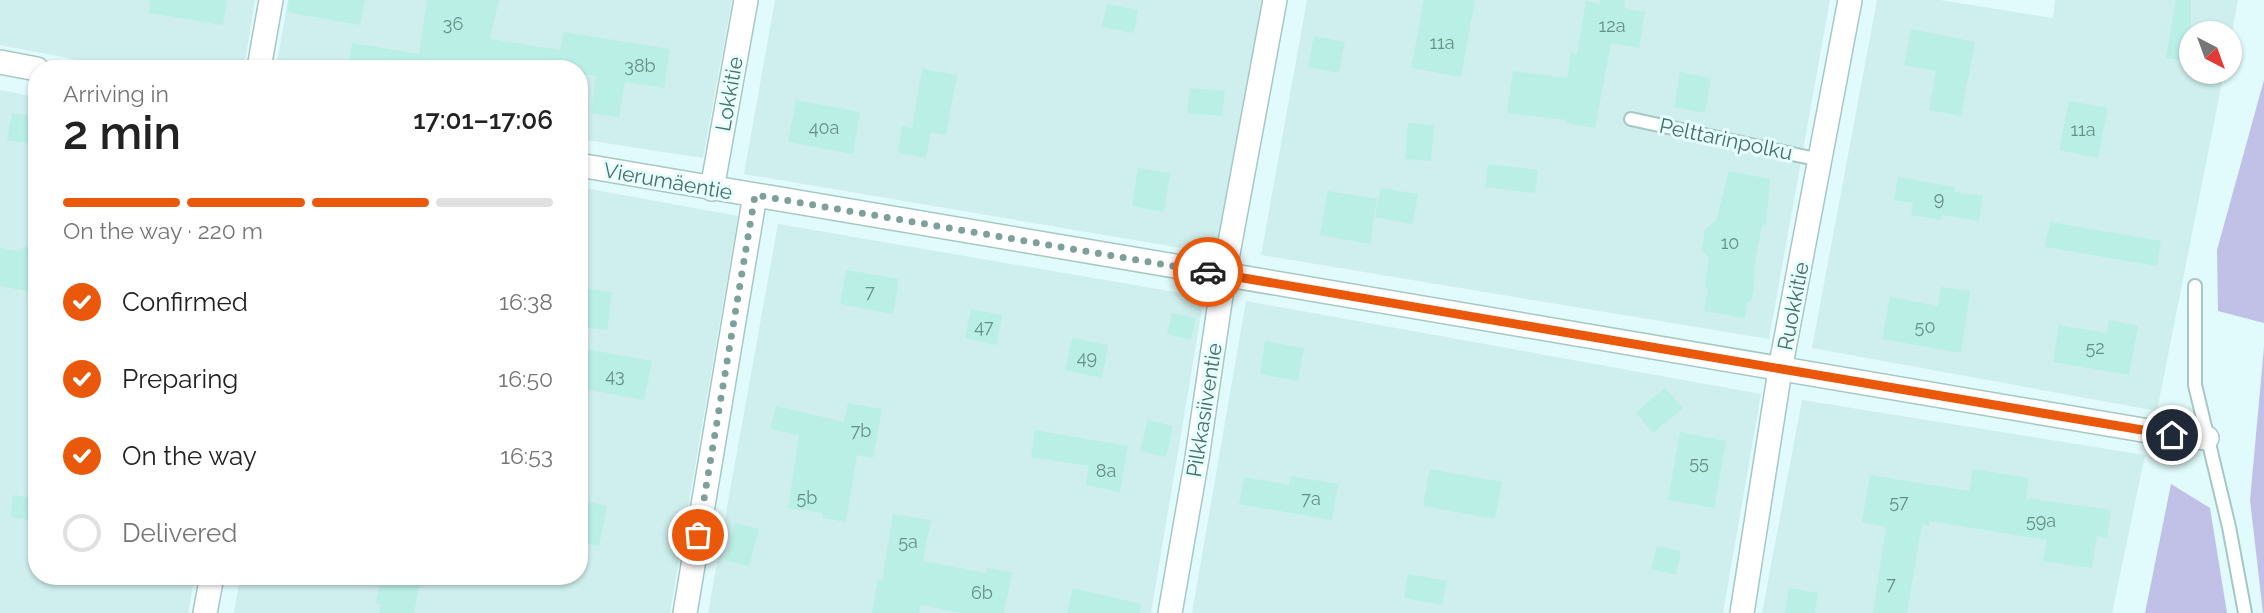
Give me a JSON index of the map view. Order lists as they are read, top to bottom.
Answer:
{
  "streets": {
    "street": [
      "Lokkitie",
      "Vierumäentie",
      "Ruokkitie",
      "Pilkkasiiventie"
    ],
    "lane": ["Pelttarinpolku"]
  },
  "crossings": [
    ["Lokkitie", "Vierumäentie"],
    ["Pelttarinpolku", "Ruokkitie"],
    ["Vierumäentie", "Ruokkitie"],
    ["Vierumäentie", "Pilkkasiiventie"]
  ],
  "house_numbers": [
    "36",
    "12a",
    "11a",
    "38b",
    "40a",
    "11a",
    "9",
    "10",
    "7",
    "47",
    "50",
    "52",
    "49",
    "43",
    "7b",
    "55",
    "8a",
    "5b",
    "7a",
    "57",
    "59a",
    "5a",
    "7",
    "6b"
  ],
  "north": "bottom right",
  "page": {
    "heading": ["2 min", "Arriving in", "17:01–17:06"],
    "bar": "On the way · 220 m",
    "list": [
      ["Confirmed", "16:38"],
      ["Preparing", "16:50"],
      ["On the way", "16:53"],
      "Delivered"
    ]
  }
}
